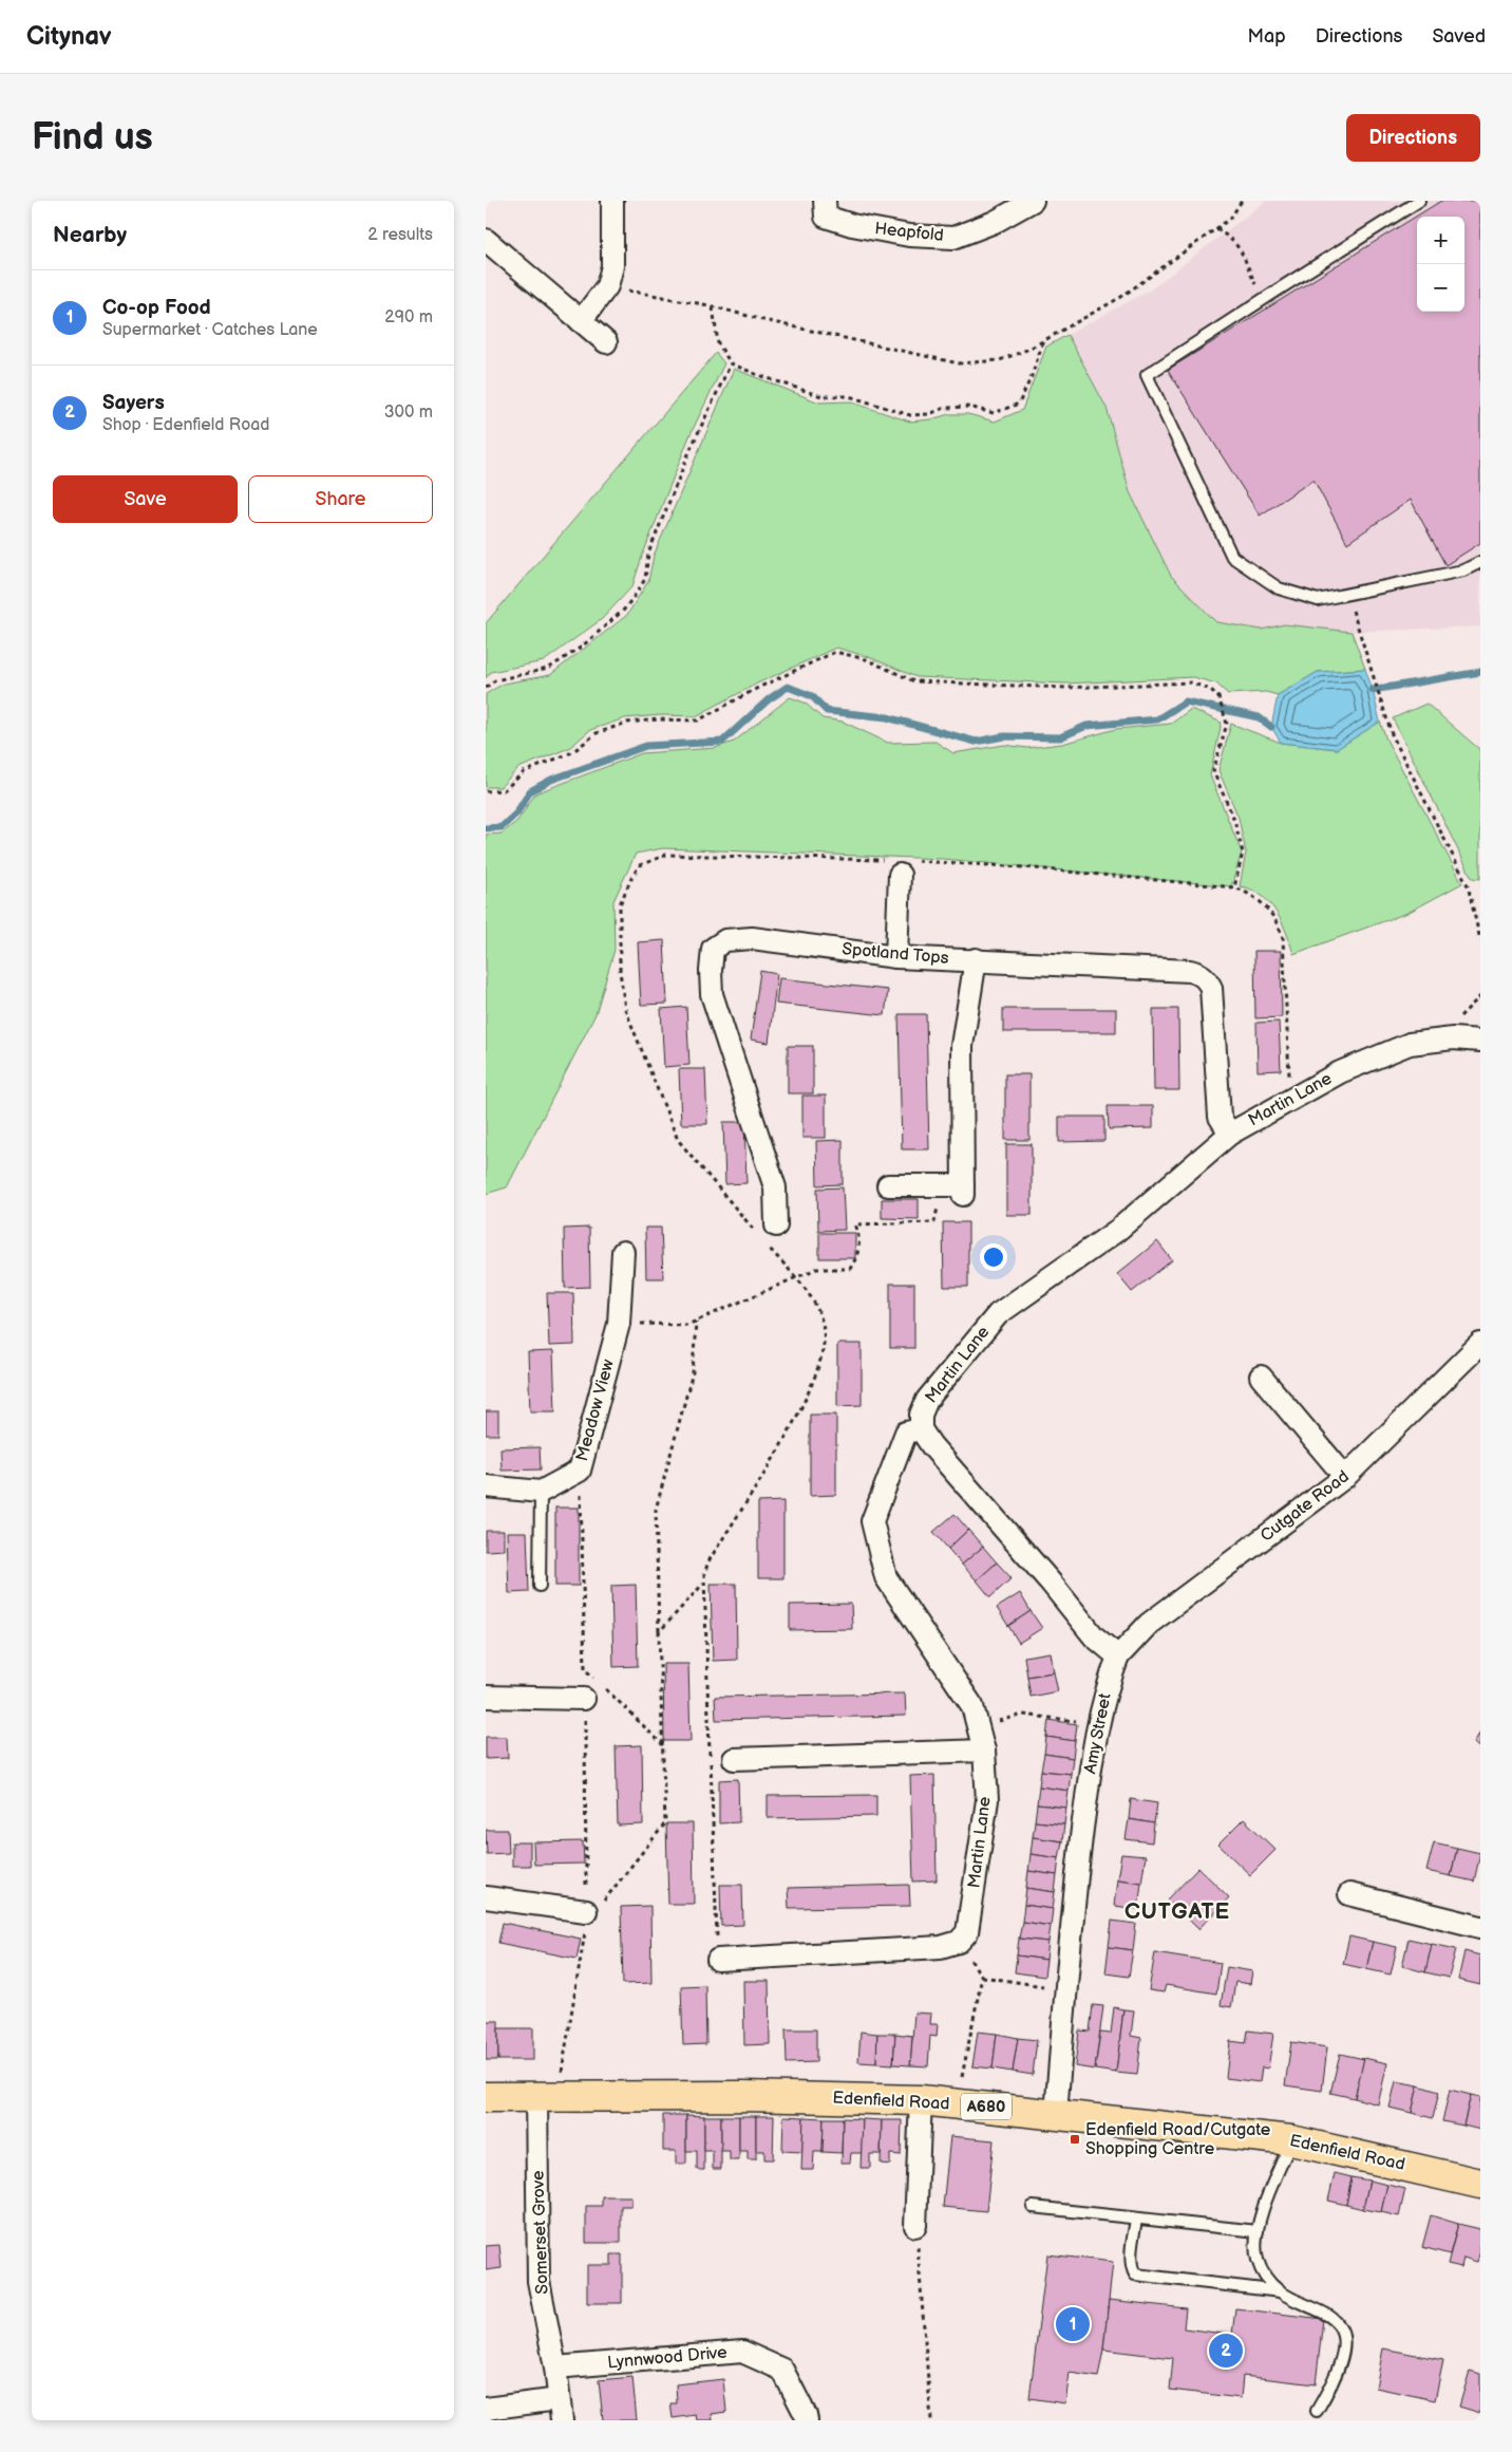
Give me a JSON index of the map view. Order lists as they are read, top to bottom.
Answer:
{
  "streets": {
    "main road": ["Edenfield Road", "A680"],
    "street": [
      "Heapfold",
      "Spotland Tops",
      "Martin Lane",
      "Meadow View",
      "Cutgate Road",
      "Amy Street",
      "Somerset Grove",
      "Lynnwood Drive"
    ]
  },
  "crossings": [
    ["Spotland Tops", "Martin Lane"],
    ["Cutgate Road", "Amy Street"],
    ["Amy Street", "Edenfield Road"],
    ["Edenfield Road", "Somerset Grove"],
    ["Somerset Grove", "Lynnwood Drive"]
  ],
  "districts": ["CUTGATE"],
  "places": {
    "transit": ["Edenfield Road/Cutgate Shopping Centre"]
  },
  "page": {
    "header": "Citynav",
    "nav": ["Map", "Directions", "Saved"],
    "buttons": [
      "Directions",
      ["Save", "Share"]
    ],
    "title": "Find us",
    "heading": ["Nearby", "2 results"],
    "map_buttons": ["+", "−"],
    "list": [
      {
        "mark": "1",
        "name": "Co-op Food",
        "note": "Supermarket · Catches Lane",
        "value": "290 m"
      },
      {
        "mark": "2",
        "name": "Sayers",
        "note": "Shop · Edenfield Road",
        "value": "300 m"
      }
    ],
    "pins": ["1", "2"]
  }
}
